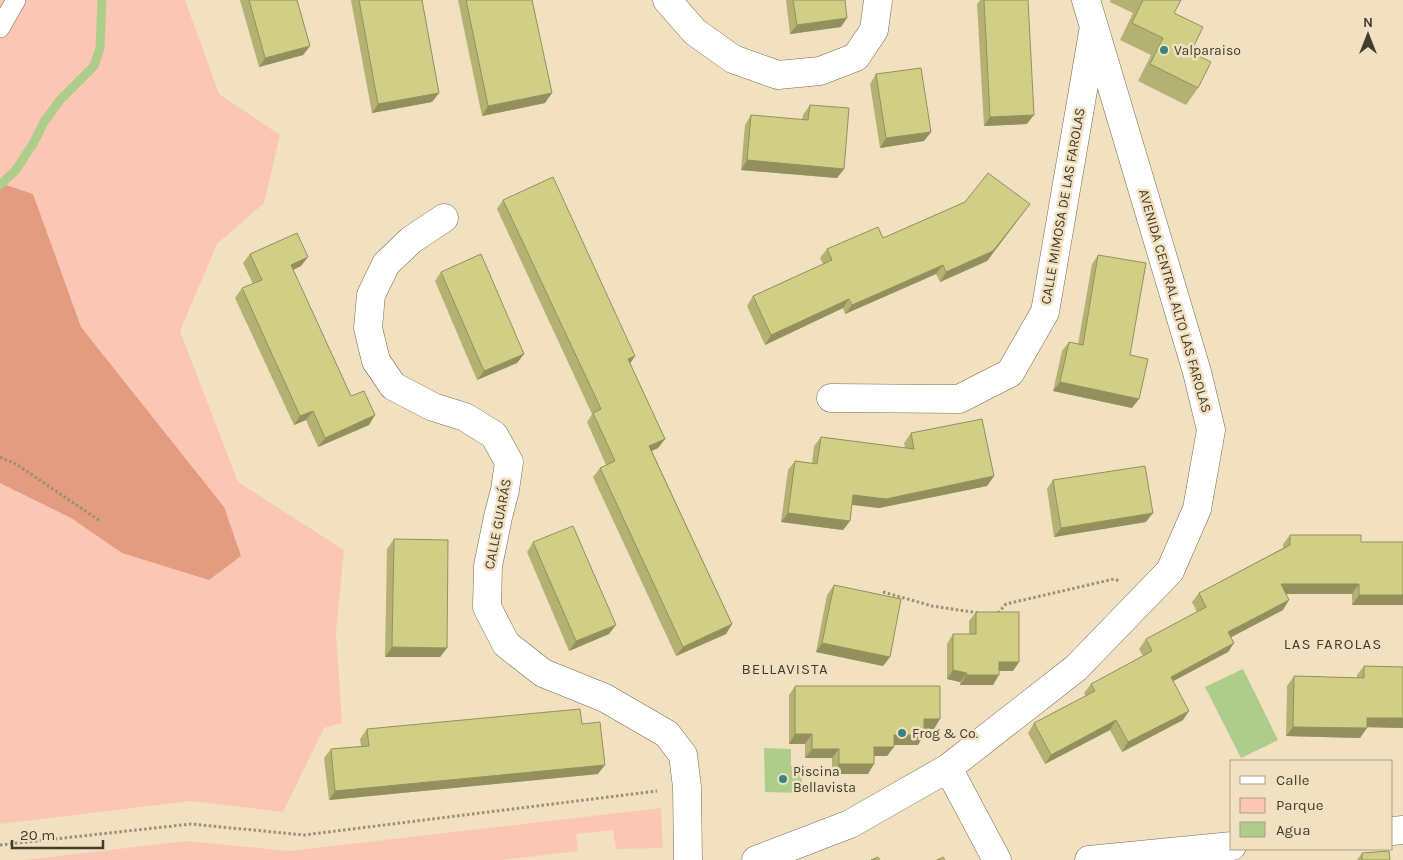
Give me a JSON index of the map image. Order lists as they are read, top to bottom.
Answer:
{
  "streets": {
    "street": ["CALLE MIMOSA DE LAS FAROLAS", "AVENIDA CENTRAL ALTO LAS FAROLAS", "CALLE GUARÁS"]
  },
  "crossings": [
    ["CALLE MIMOSA DE LAS FAROLAS", "AVENIDA CENTRAL ALTO LAS FAROLAS"]
  ],
  "districts": ["LAS FAROLAS", "BELLAVISTA"],
  "places": ["Valparaiso", "Frog & Co.", "Piscina Bellavista"],
  "legend": ["Calle", "Parque", "Agua"],
  "scale_bar": "20 m",
  "north": "top"
}
